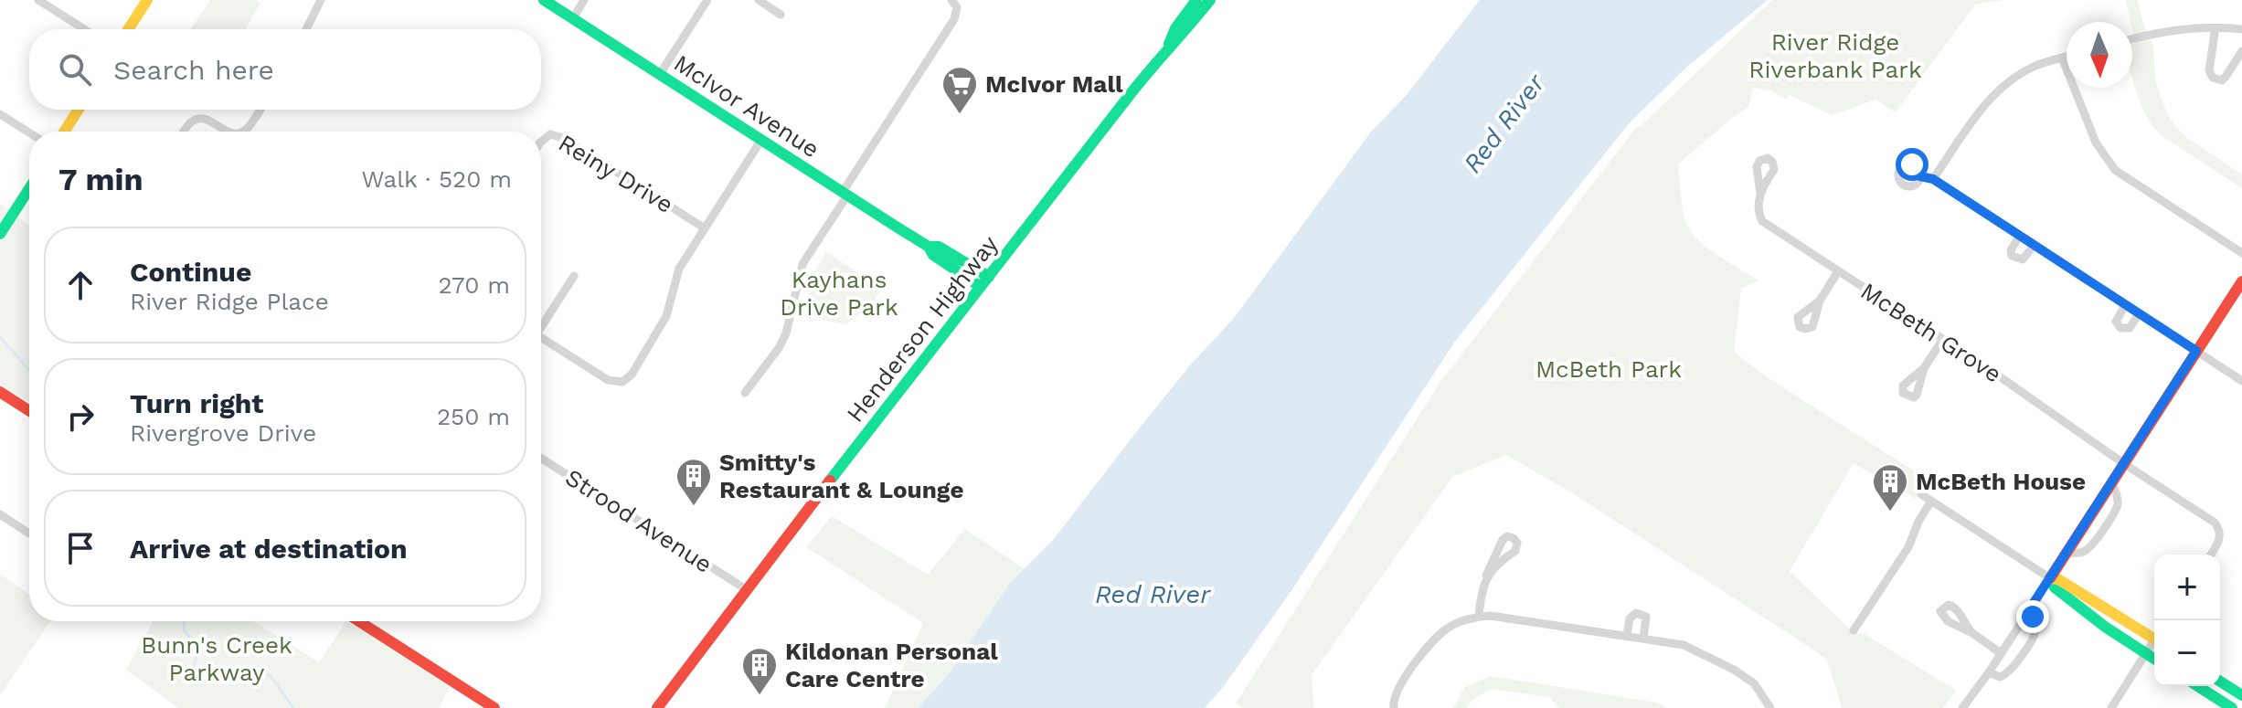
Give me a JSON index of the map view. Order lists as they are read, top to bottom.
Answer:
{
  "streets": {
    "street": [
      "McIvor Avenue",
      "Reiny Drive",
      "Henderson Highway",
      "McBeth Grove",
      "Strood Avenue"
    ]
  },
  "crossings": [
    ["McIvor Avenue", "Henderson Highway"],
    ["Henderson Highway", "Strood Avenue"]
  ],
  "water": ["Red River"],
  "parks": [
    "River Ridge Riverbank Park",
    "Kayhans Drive Park",
    "McBeth Park",
    "Bunn's Creek Parkway"
  ],
  "places": {
    "supermarket": ["McIvor Mall"],
    "building": ["Smitty's Restaurant & Lounge", "McBeth House", "Kildonan Personal Care Centre"]
  },
  "north": "bottom",
  "page": {
    "search": "Search here",
    "heading": ["7 min", "Walk · 520 m"],
    "list": [
      ["Continue", "River Ridge Place", "270 m"],
      ["Turn right", "Rivergrove Drive", "250 m"],
      "Arrive at destination"
    ],
    "map_buttons": ["+", "−"]
  }
}
